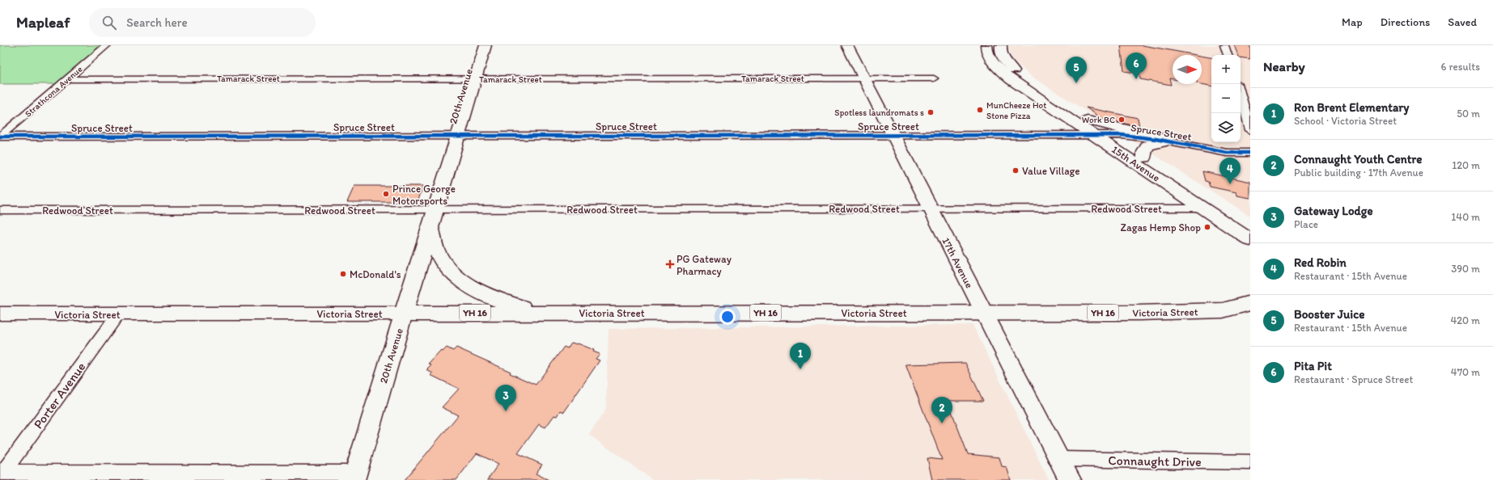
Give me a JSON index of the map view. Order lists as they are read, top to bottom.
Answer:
{
  "streets": {
    "highway": ["20th Avenue", "Victoria Street", "YH 16"],
    "street": [
      "Tamarack Street",
      "Strathcona Avenue",
      "Spruce Street",
      "15th Avenue",
      "Redwood Street",
      "17th Avenue",
      "Porter Avenue",
      "Connaught Drive"
    ]
  },
  "crossings": [
    ["Tamarack Street", "Strathcona Avenue"],
    ["Tamarack Street", "20th Avenue"],
    ["Tamarack Street", "17th Avenue"],
    ["Strathcona Avenue", "Spruce Street"],
    ["20th Avenue", "Spruce Street"],
    ["20th Avenue", "Redwood Street"],
    ["20th Avenue", "Victoria Street"],
    ["Spruce Street", "15th Avenue"],
    ["Spruce Street", "17th Avenue"],
    ["15th Avenue", "Redwood Street"],
    ["Redwood Street", "17th Avenue"],
    ["17th Avenue", "Victoria Street"],
    ["17th Avenue", "Connaught Drive"],
    ["Victoria Street", "Porter Avenue"]
  ],
  "places": {
    "other": [
      "MunCheeze Hot Stone Pizza",
      "Spotless laundromats s",
      "Work BC",
      "Value Village",
      "Prince George Motorsports",
      "Zagas Hemp Shop",
      "McDonald's"
    ],
    "health": ["PG Gateway Pharmacy"]
  },
  "north": "right",
  "page": {
    "header": "Mapleaf",
    "search": "Search here",
    "nav": ["Map", "Directions", "Saved"],
    "heading": ["Nearby", "6 results"],
    "pins": [
      "6",
      "5",
      "4",
      "1",
      "3",
      "2"
    ],
    "map_buttons": ["+", "−"],
    "list": [
      {
        "mark": "1",
        "name": "Ron Brent Elementary",
        "note": "School · Victoria Street",
        "value": "50 m"
      },
      {
        "mark": "2",
        "name": "Connaught Youth Centre",
        "note": "Public building · 17th Avenue",
        "value": "120 m"
      },
      {
        "mark": "3",
        "name": "Gateway Lodge",
        "note": "Place",
        "value": "140 m"
      },
      {
        "mark": "4",
        "name": "Red Robin",
        "note": "Restaurant · 15th Avenue",
        "value": "390 m"
      },
      {
        "mark": "5",
        "name": "Booster Juice",
        "note": "Restaurant · 15th Avenue",
        "value": "420 m"
      },
      {
        "mark": "6",
        "name": "Pita Pit",
        "note": "Restaurant · Spruce Street",
        "value": "470 m"
      }
    ]
  }
}
